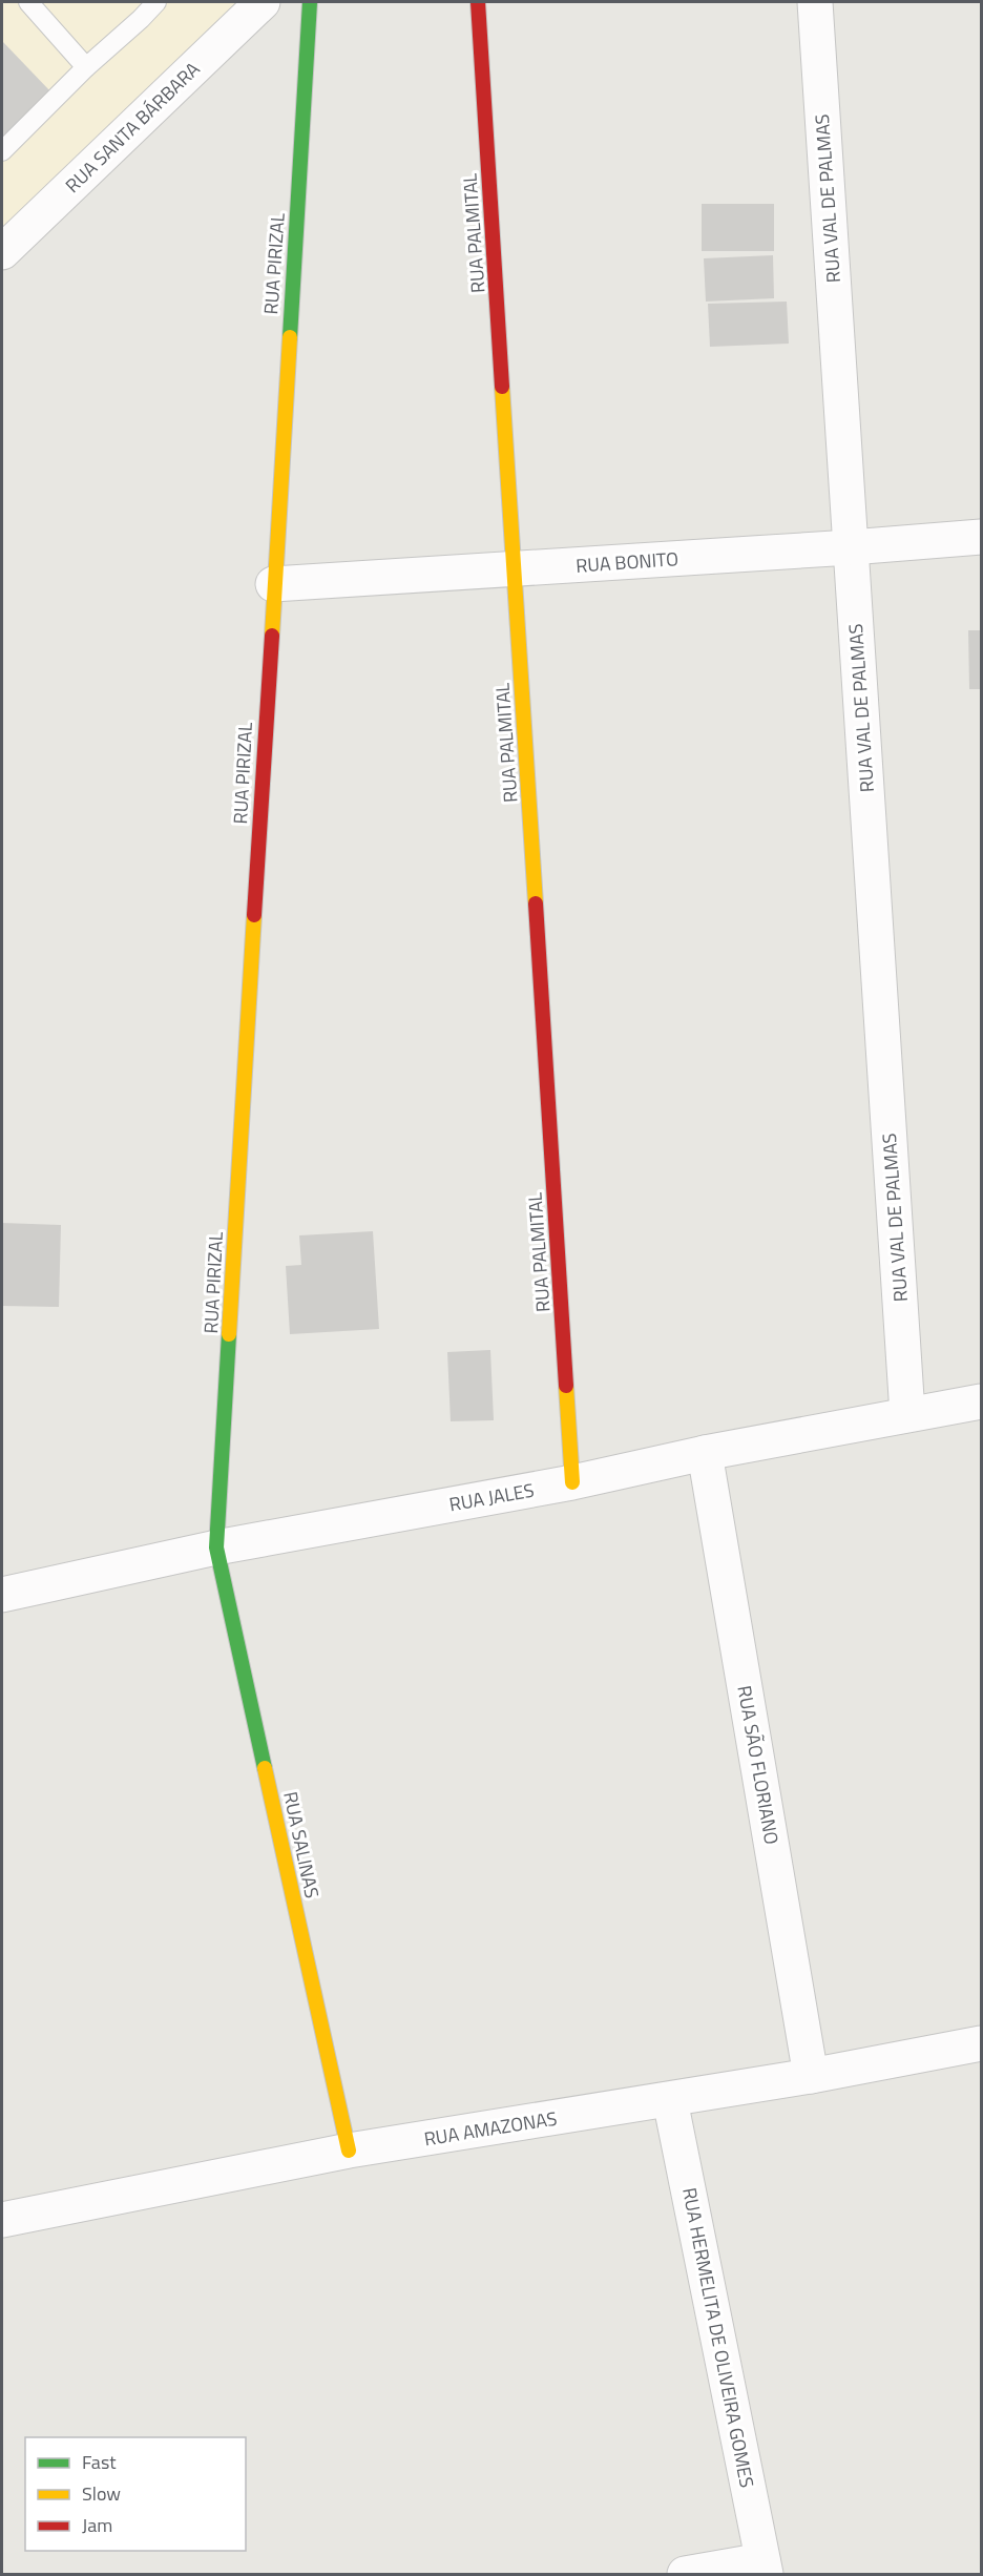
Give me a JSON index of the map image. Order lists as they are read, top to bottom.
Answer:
{
  "streets": {
    "street": [
      "RUA SANTA BÁRBARA",
      "RUA VAL DE PALMAS",
      "RUA PALMITAL",
      "RUA PIRIZAL",
      "RUA BONITO",
      "RUA JALES",
      "RUA SÃO FLORIANO",
      "RUA SALINAS",
      "RUA AMAZONAS",
      "RUA HERMELITA DE OLIVEIRA GOMES"
    ]
  },
  "crossings": [
    ["RUA VAL DE PALMAS", "RUA BONITO"],
    ["RUA VAL DE PALMAS", "RUA JALES"],
    ["RUA PALMITAL", "RUA BONITO"],
    ["RUA PALMITAL", "RUA JALES"],
    ["RUA PIRIZAL", "RUA BONITO"],
    ["RUA PIRIZAL", "RUA JALES"],
    ["RUA PIRIZAL", "RUA SALINAS"],
    ["RUA JALES", "RUA SÃO FLORIANO"],
    ["RUA JALES", "RUA SALINAS"],
    ["RUA SÃO FLORIANO", "RUA AMAZONAS"],
    ["RUA SALINAS", "RUA AMAZONAS"],
    ["RUA AMAZONAS", "RUA HERMELITA DE OLIVEIRA GOMES"]
  ],
  "legend": ["Fast", "Slow", "Jam"]
}
